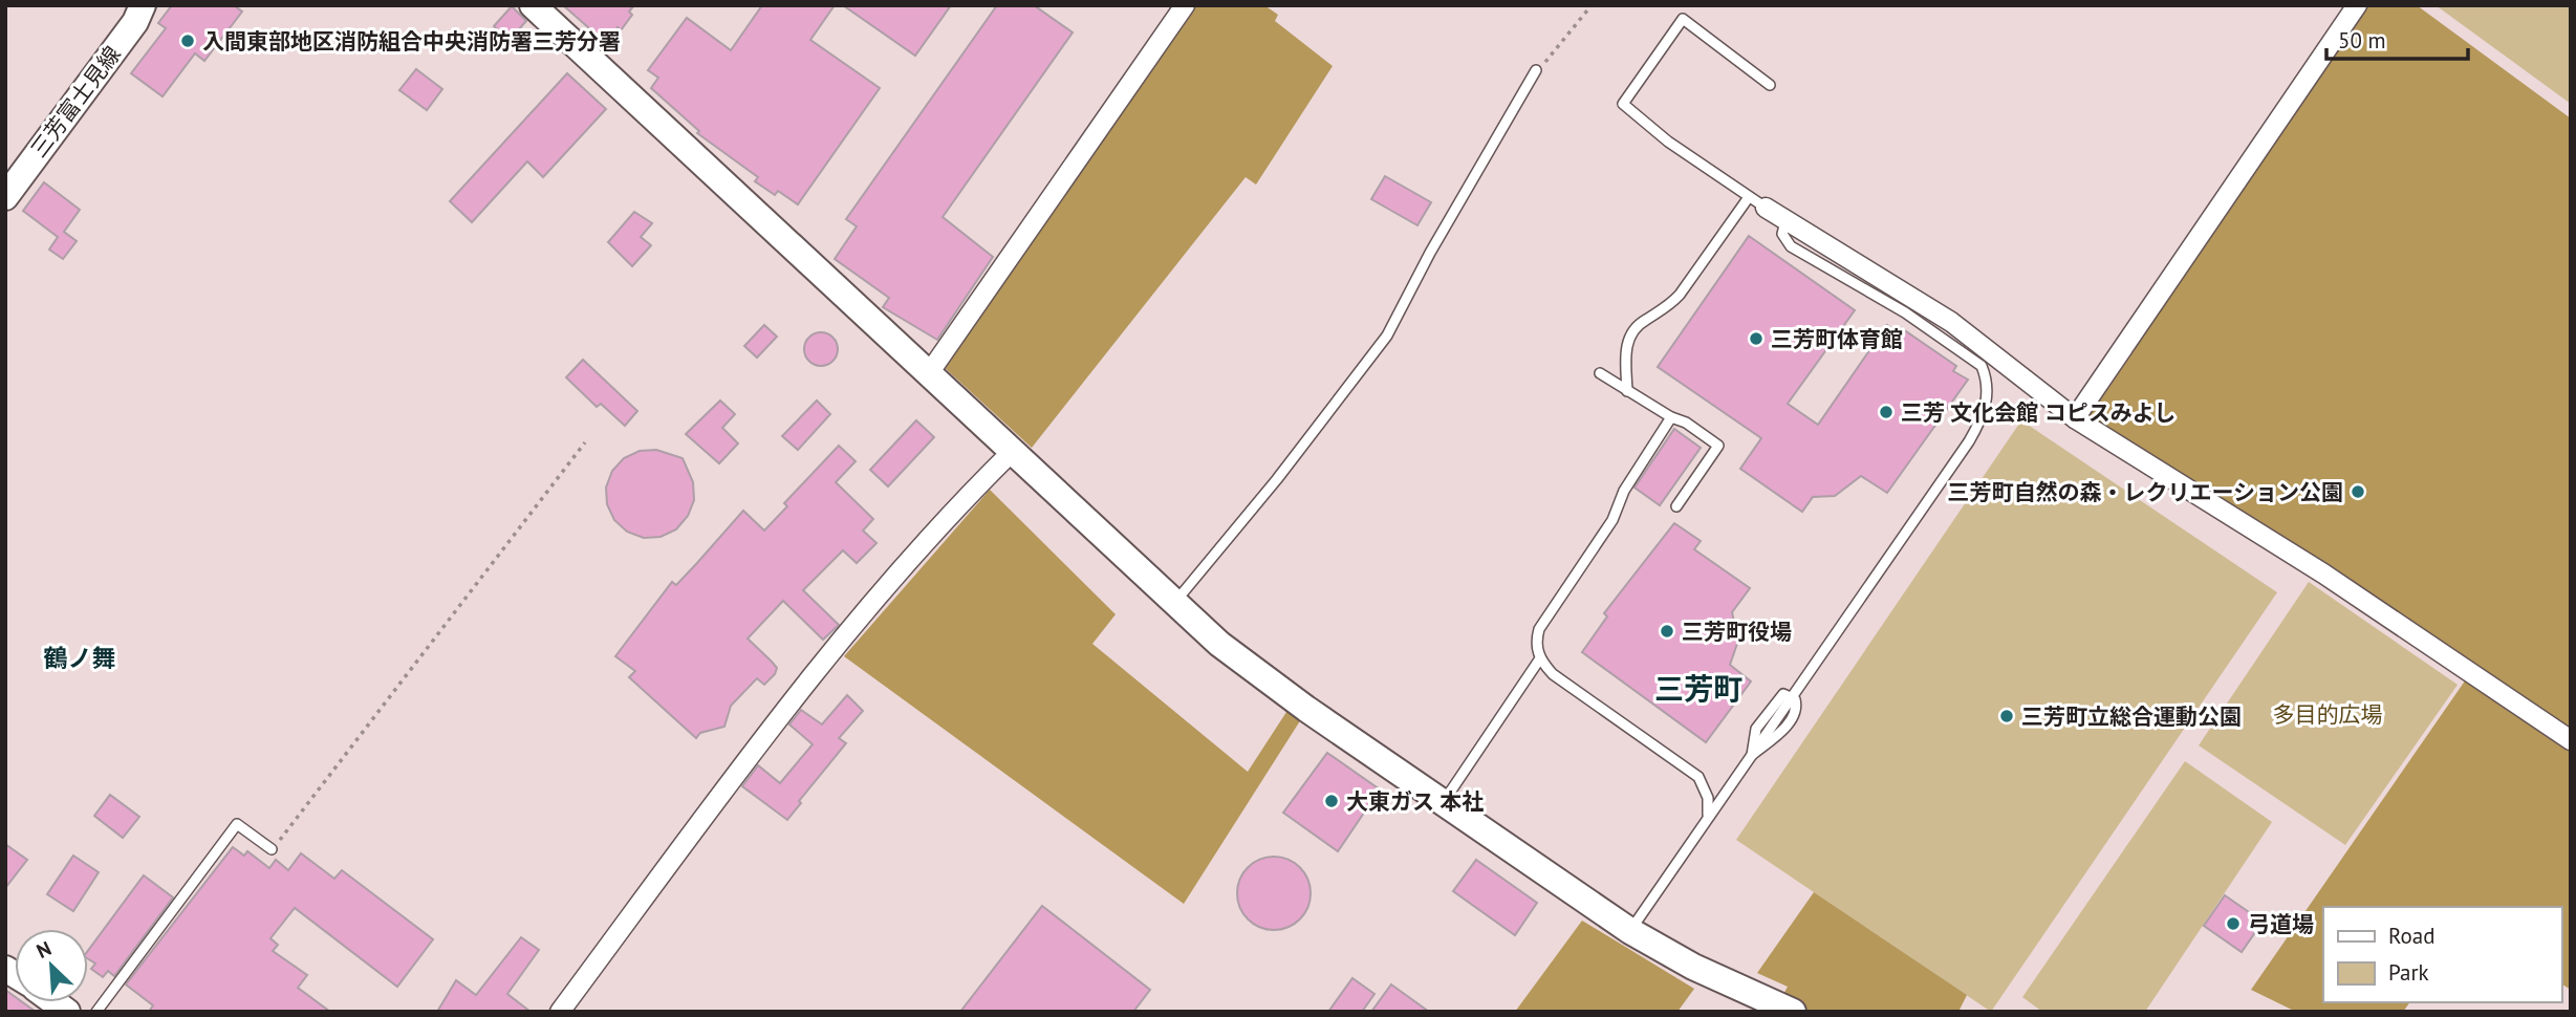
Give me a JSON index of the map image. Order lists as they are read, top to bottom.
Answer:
{
  "streets": {
    "street": ["三芳富士見線"]
  },
  "districts": ["鶴ノ舞", "三芳町"],
  "parks": ["多目的広場"],
  "places": [
    "入間東部地区消防組合中央消防署三芳分署",
    "三芳町体育館",
    "三芳 文化会館 コピスみよし",
    "三芳町自然の森・レクリエーション公園",
    "三芳町役場",
    "三芳町立総合運動公園",
    "大東ガス 本社",
    "弓道場"
  ],
  "legend": ["Road", "Park"],
  "scale_bar": "50 m",
  "north": "top left"
}
